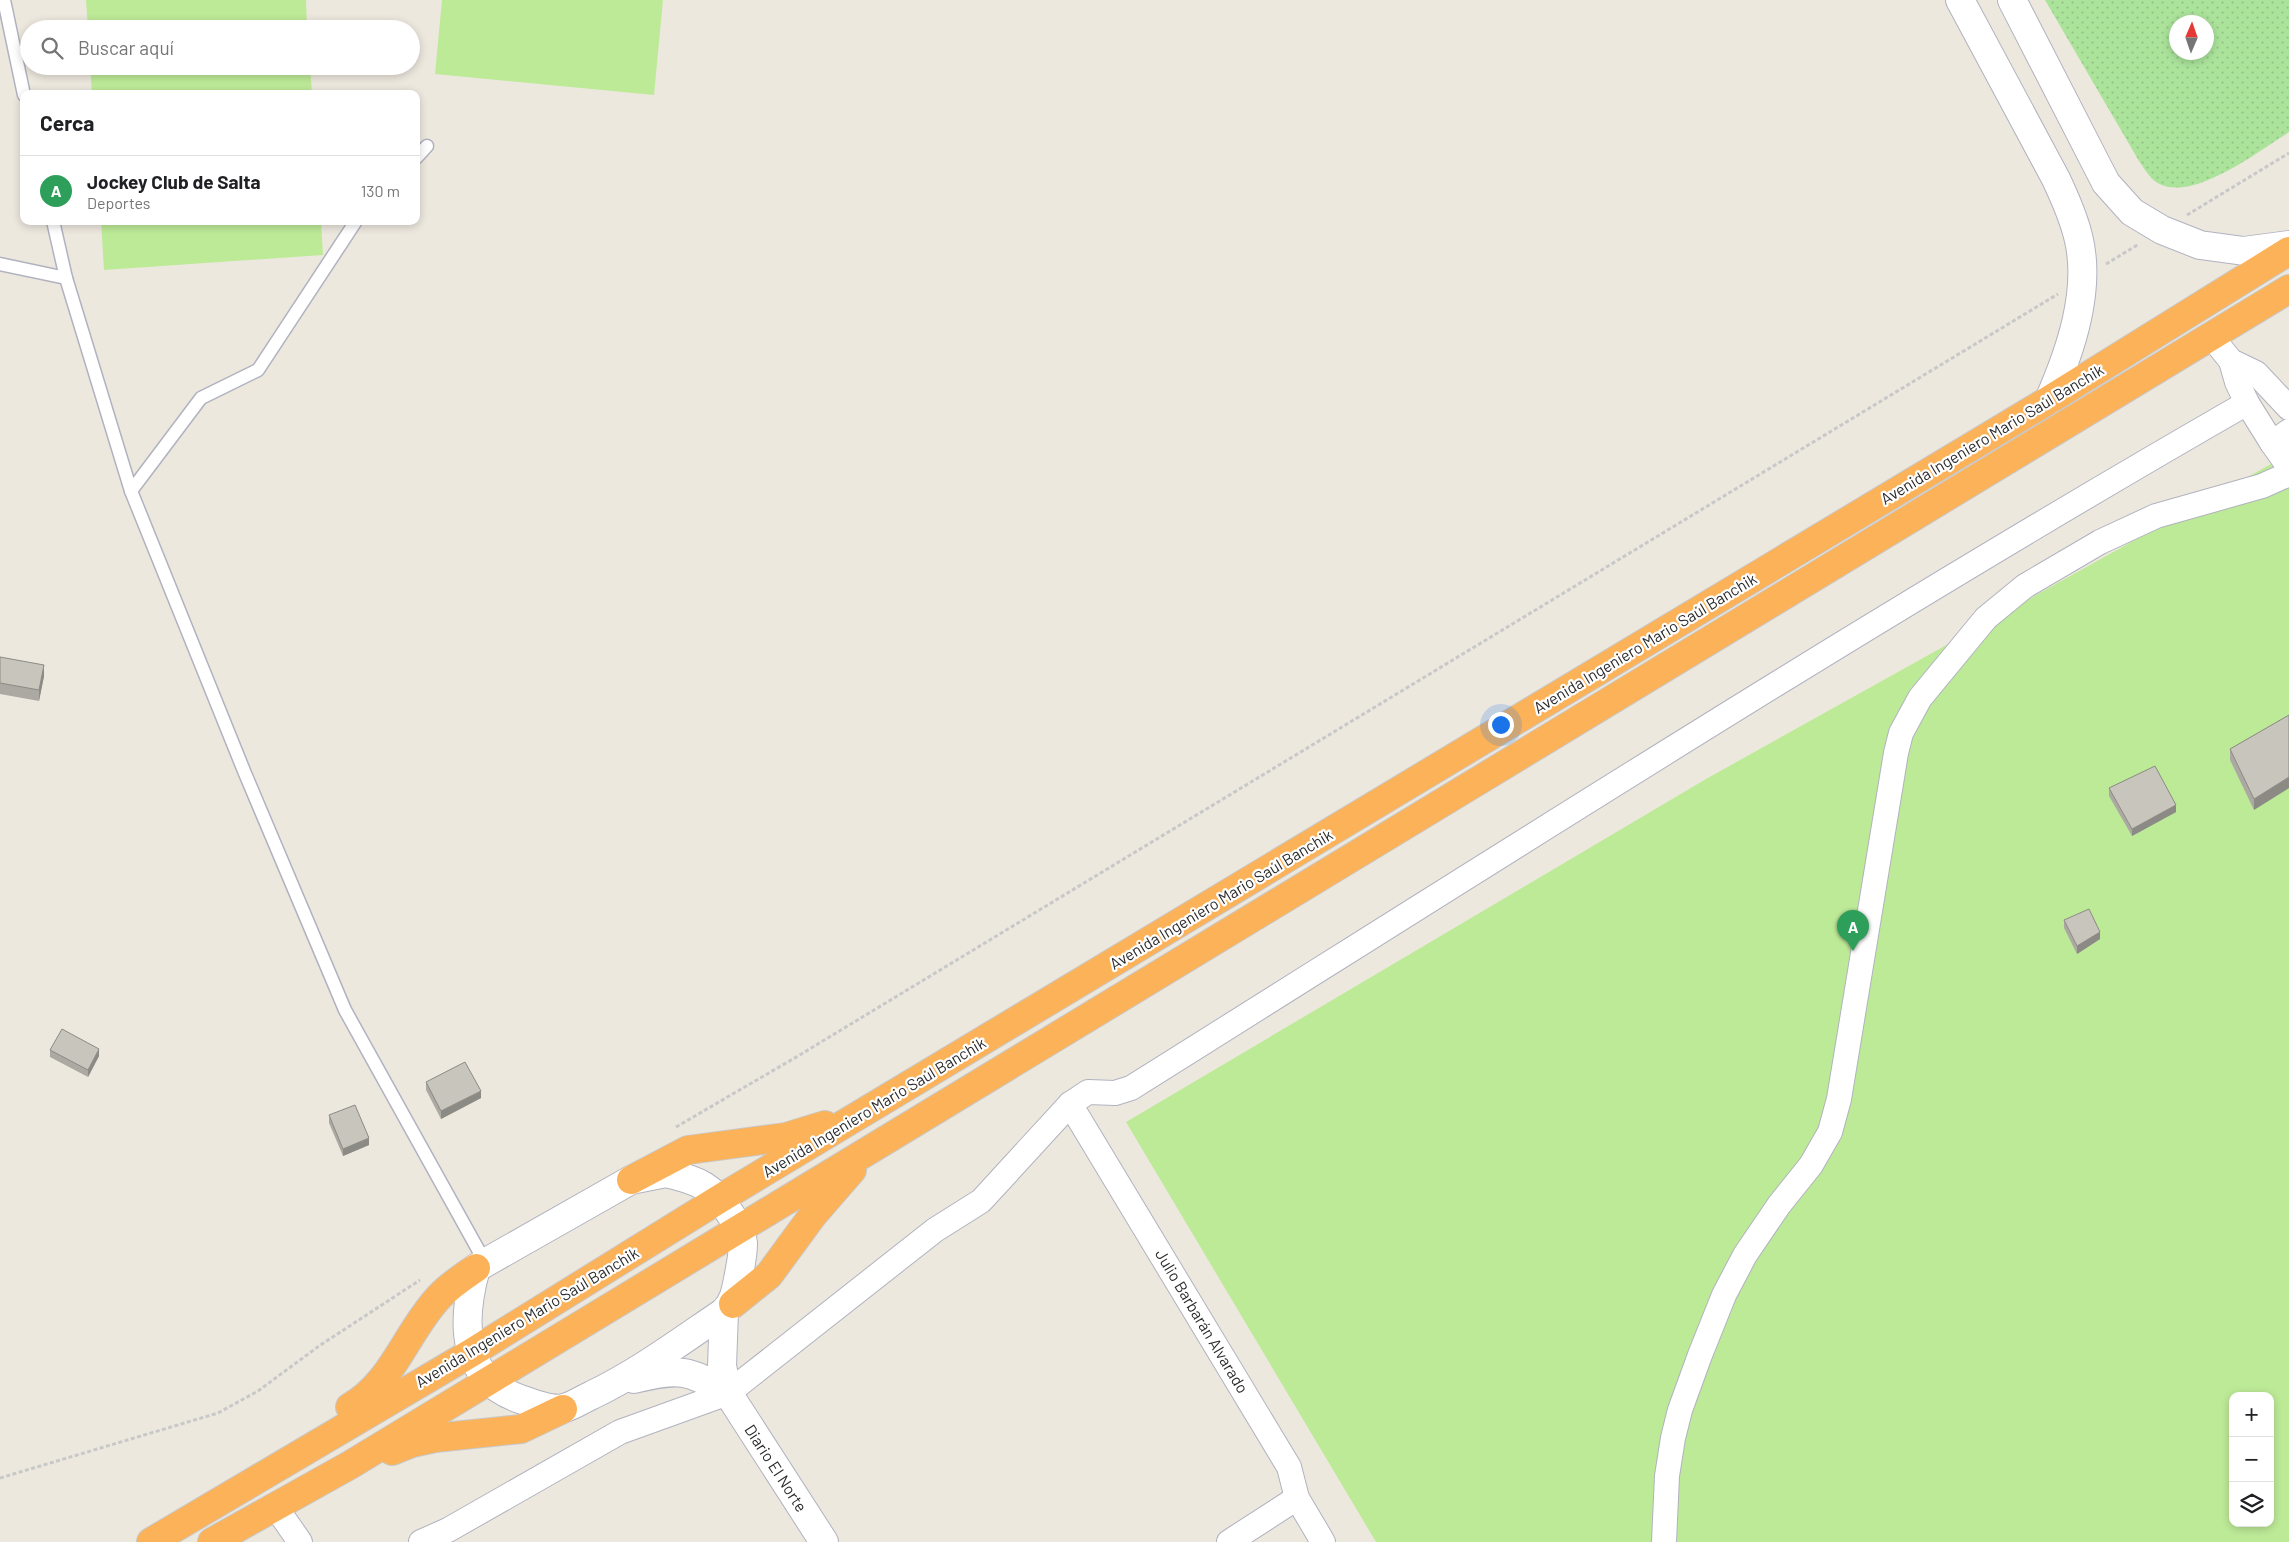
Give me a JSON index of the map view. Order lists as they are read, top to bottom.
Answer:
{
  "streets": {
    "highway": ["Avenida Ingeniero Mario Saúl Banchik"],
    "street": ["Julio Barbarán Alvarado", "Diario El Norte"]
  },
  "north": "top",
  "page": {
    "search": "Buscar aquí",
    "heading": "Cerca",
    "list": [
      {
        "mark": "A",
        "name": "Jockey Club de Salta",
        "note": "Deportes",
        "value": "130 m"
      }
    ],
    "pins": "A",
    "map_buttons": ["+", "−"]
  }
}
